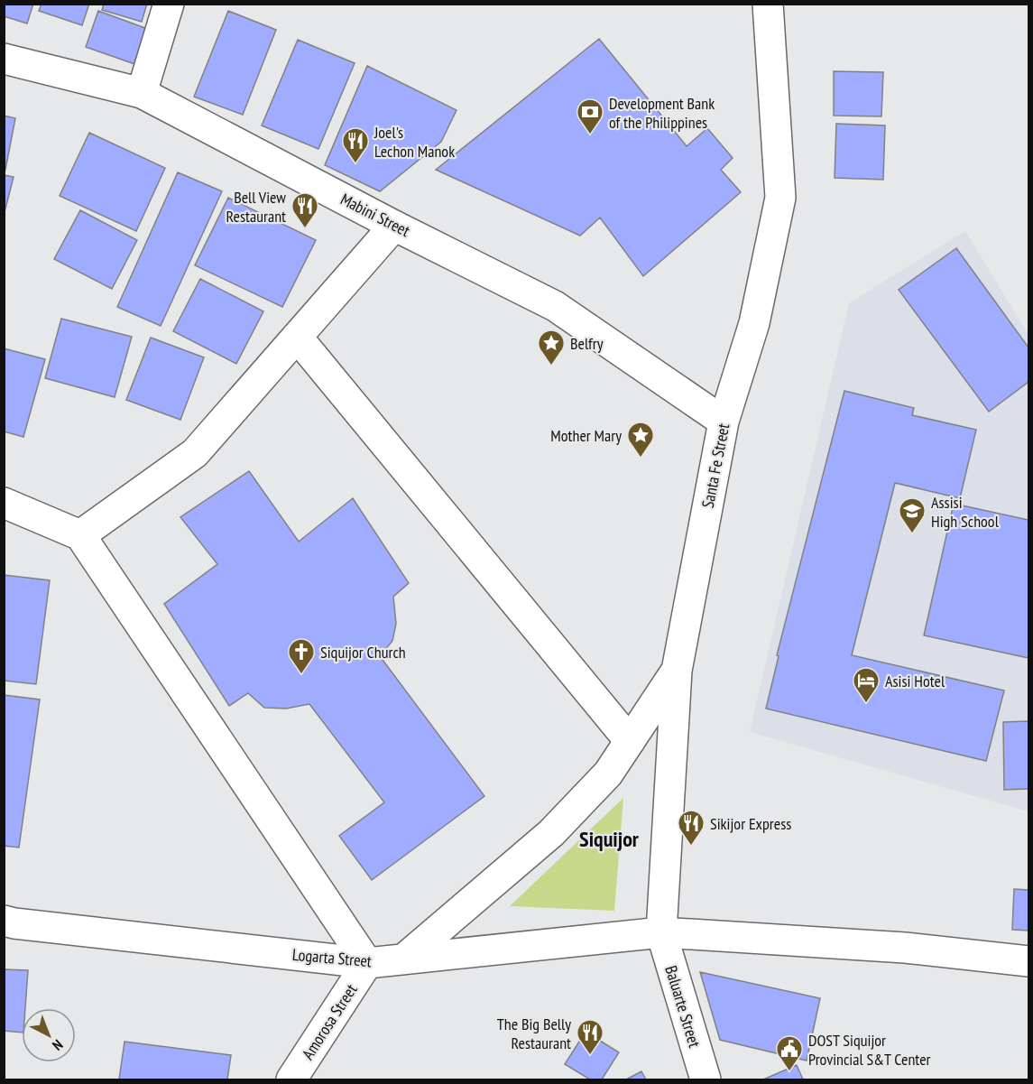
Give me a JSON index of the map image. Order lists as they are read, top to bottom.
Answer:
{
  "streets": {
    "street": [
      "Mabini Street",
      "Santa Fe Street",
      "Logarta Street",
      "Baluarte Street",
      "Amorosa Street"
    ]
  },
  "crossings": [
    ["Mabini Street", "Santa Fe Street"],
    ["Santa Fe Street", "Logarta Street"],
    ["Santa Fe Street", "Baluarte Street"],
    ["Logarta Street", "Baluarte Street"],
    ["Logarta Street", "Amorosa Street"]
  ],
  "districts": ["Siquijor"],
  "places": {
    "bank": ["Development Bank of the Philippines"],
    "restaurant": [
      "Joel's Lechon Manok",
      "Bell View Restaurant",
      "Sikijor Express",
      "The Big Belly Restaurant"
    ],
    "place": ["Belfry", "Mother Mary"],
    "school or university": ["Assisi High School"],
    "church": ["Siquijor Church"],
    "hotel": ["Asisi Hotel"],
    "public building": ["DOST Siquijor Provincial S&T Center"]
  },
  "north": "bottom right"
}
